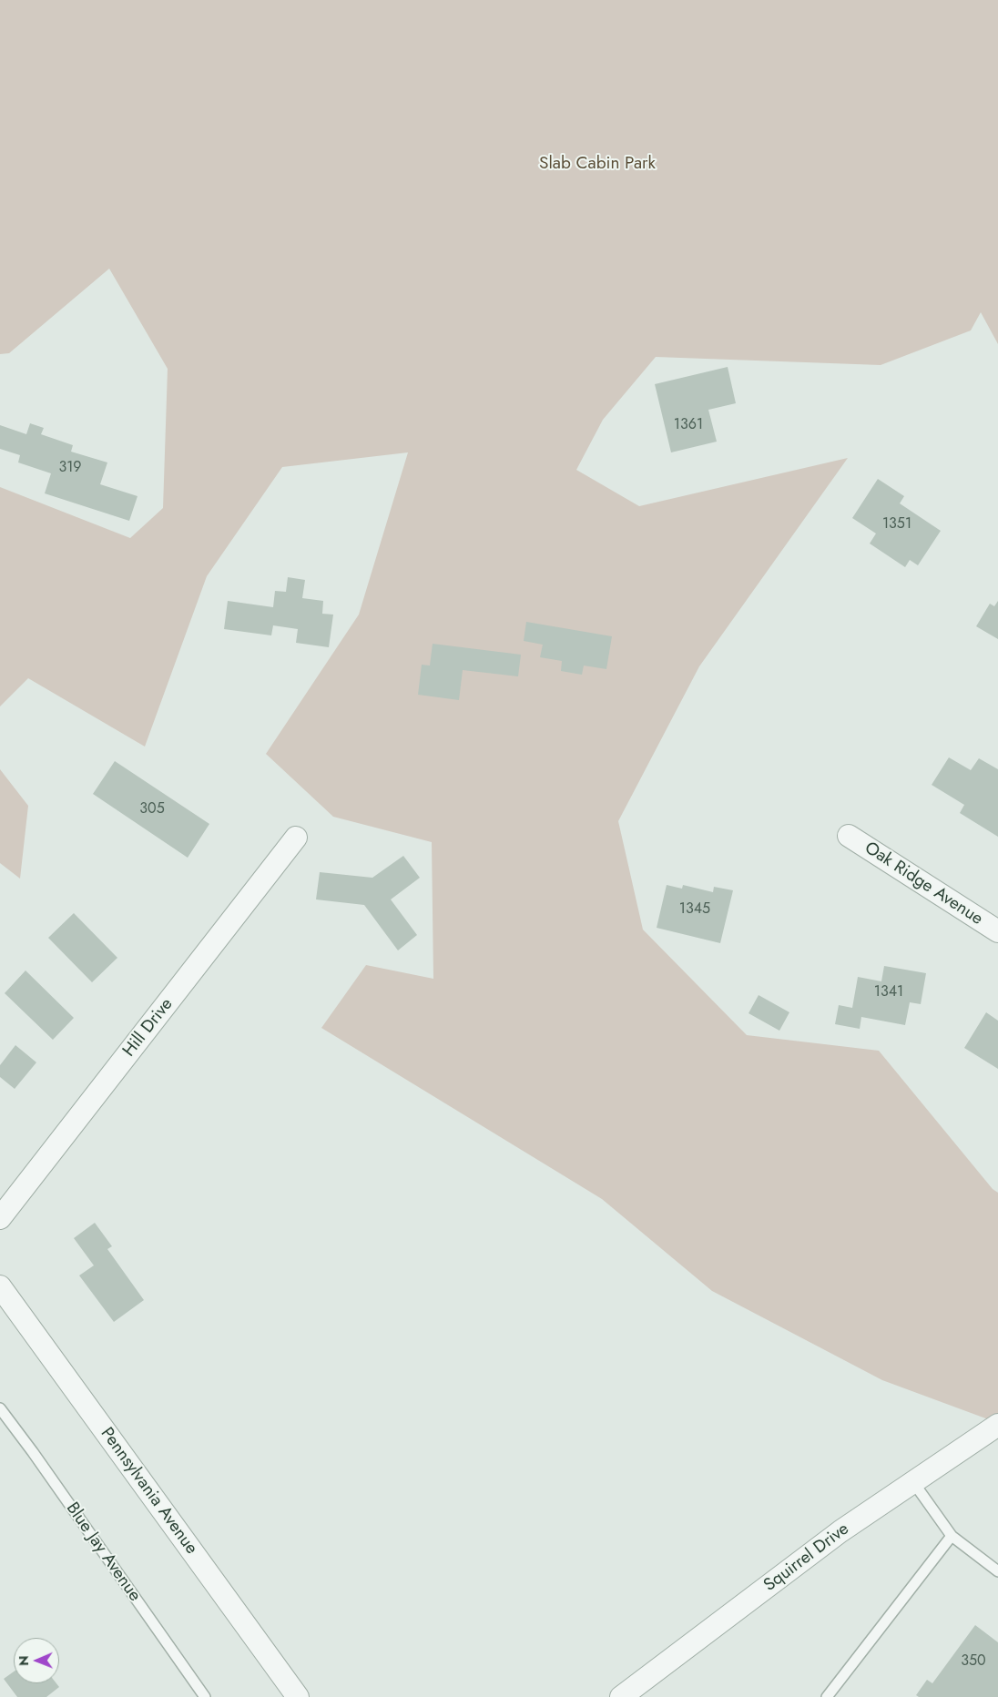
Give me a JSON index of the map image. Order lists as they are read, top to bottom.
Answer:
{
  "streets": {
    "street": [
      "Oak Ridge Avenue",
      "Hill Drive",
      "Pennsylvania Avenue",
      "Squirrel Drive"
    ],
    "lane": ["Blue Jay Avenue"]
  },
  "parks": ["Slab Cabin Park"],
  "house_numbers": [
    "1361",
    "319",
    "1351",
    "305",
    "1345",
    "1341",
    "350"
  ],
  "north": "left"
}
